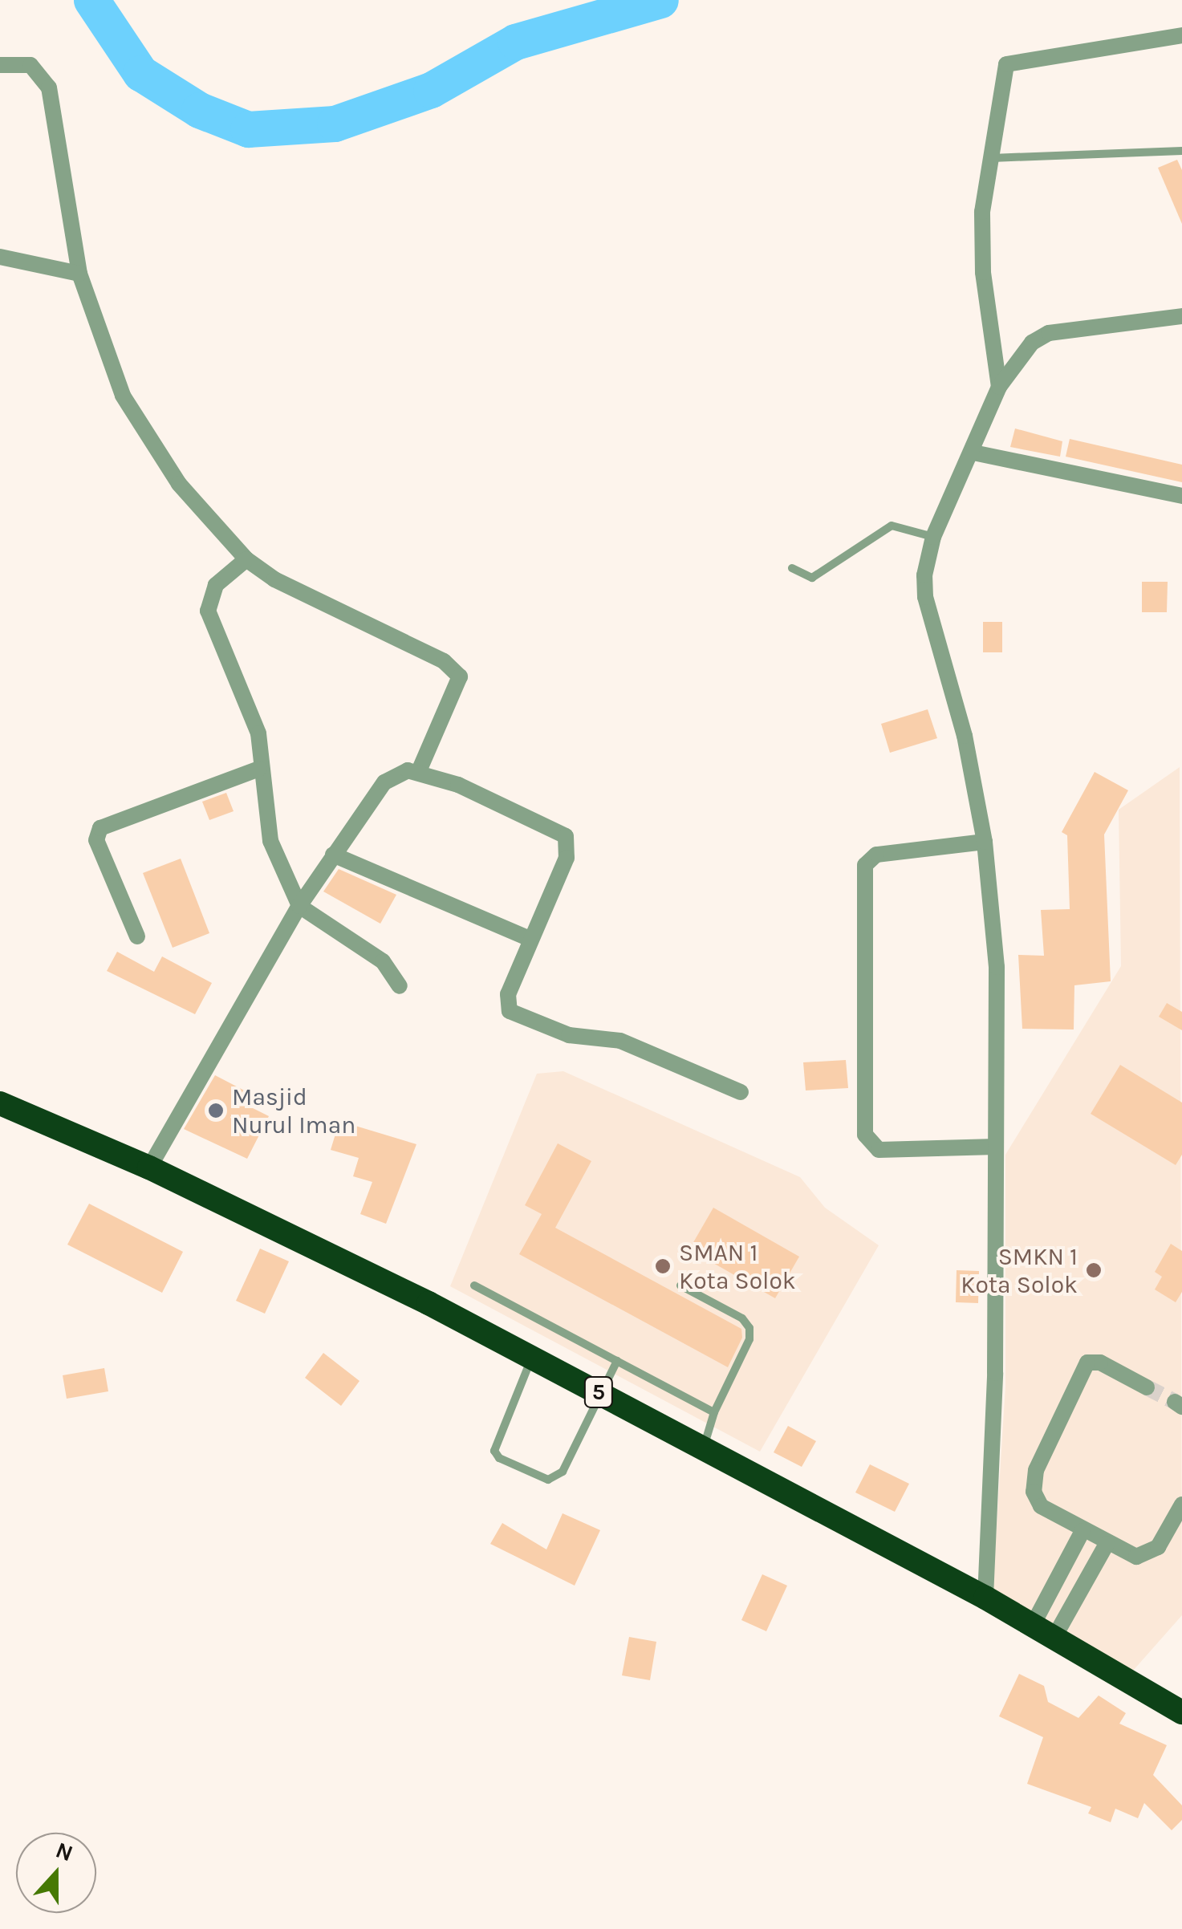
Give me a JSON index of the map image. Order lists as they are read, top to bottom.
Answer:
{
  "streets": {
    "highway": ["5"]
  },
  "places": ["Masjid Nurul Iman", "SMAN 1 Kota Solok", "SMKN 1 Kota Solok"],
  "north": "top"
}
